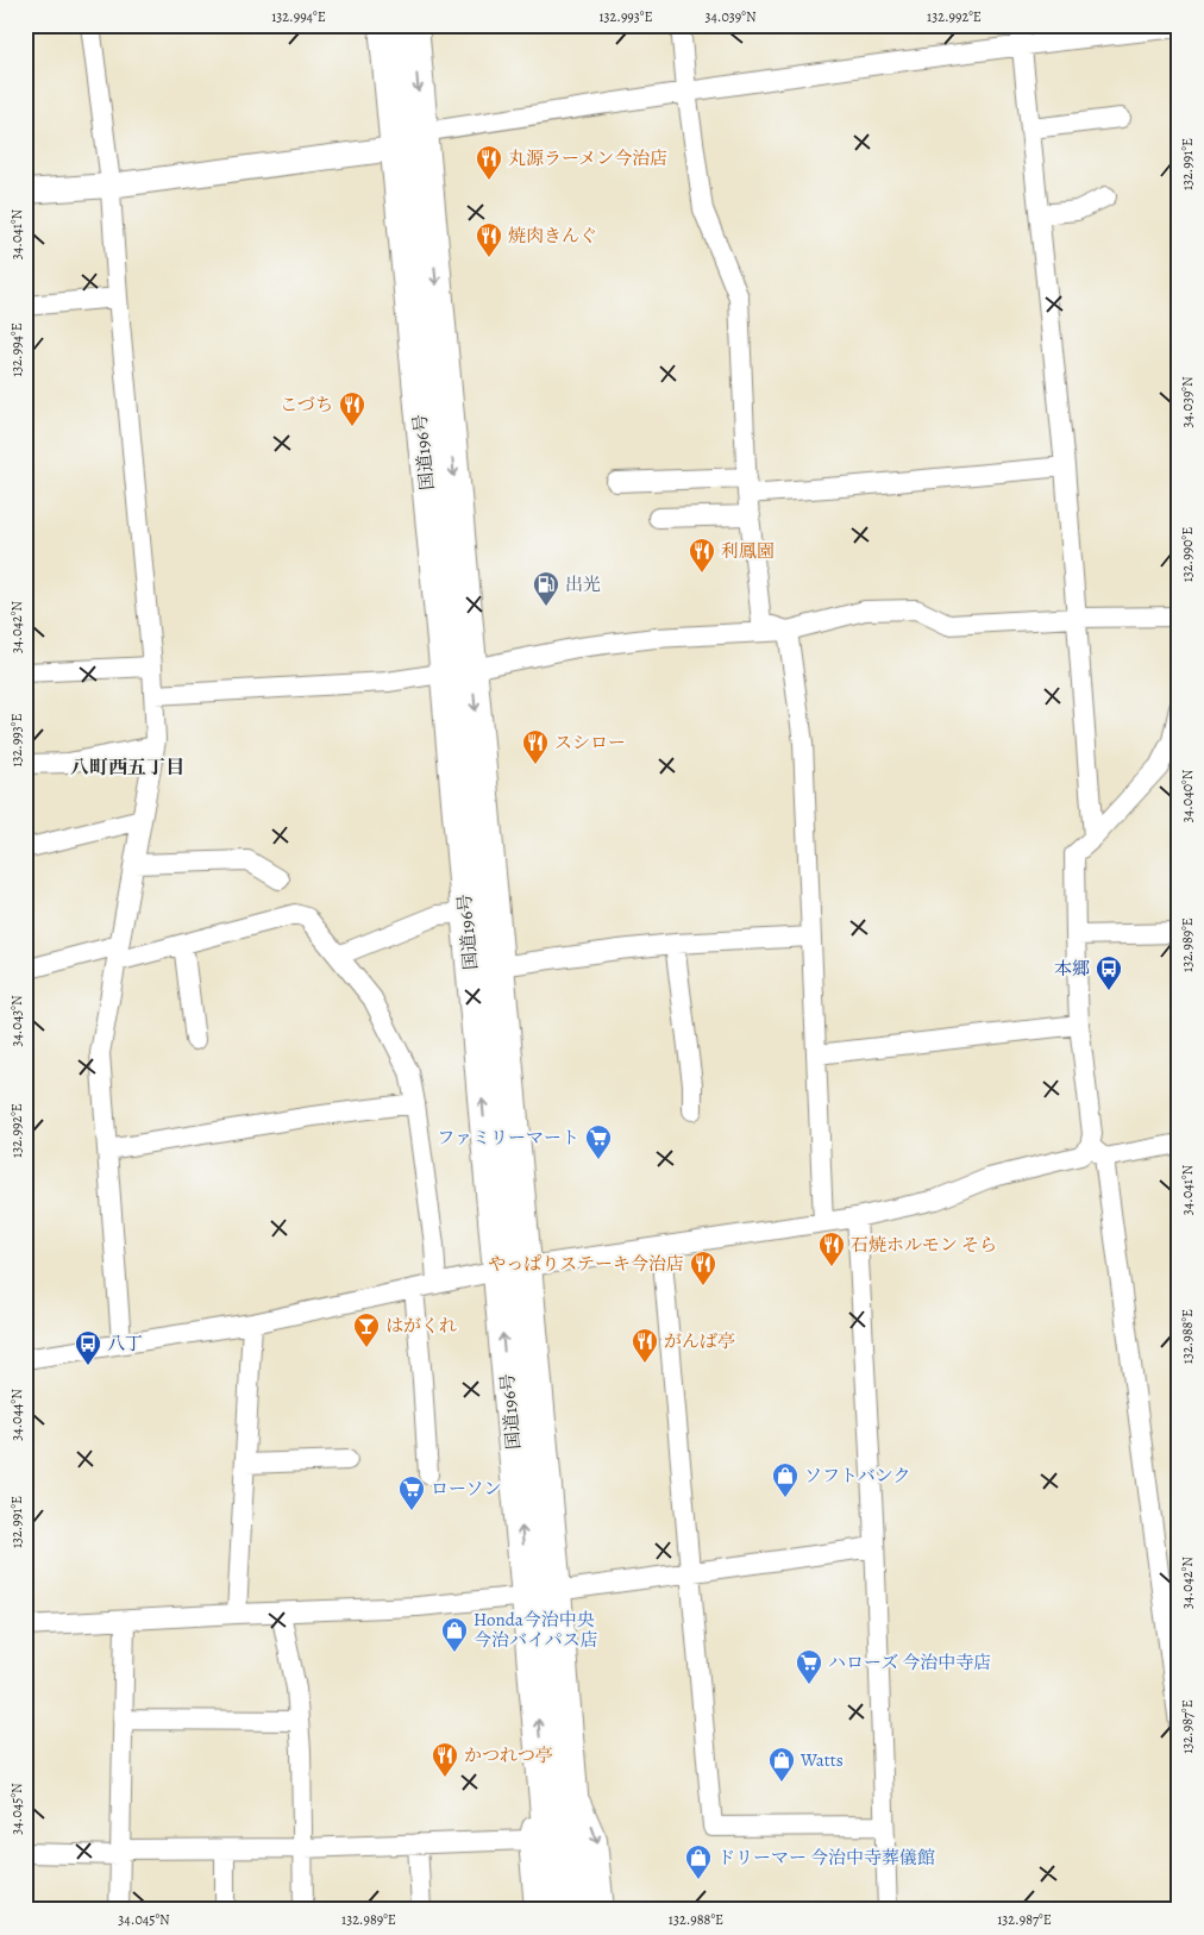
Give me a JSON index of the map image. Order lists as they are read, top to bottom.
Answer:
{
  "streets": {
    "highway": ["国道196号"]
  },
  "districts": ["八町西五丁目"],
  "places": {
    "restaurant": [
      "丸源ラーメン今治店",
      "焼肉きんぐ",
      "こづち",
      "利鳳園",
      "スシロー",
      "石焼ホルモン そら",
      "やっぱりステーキ今治店",
      "がんば亭",
      "かつれつ亭"
    ],
    "fuel station": ["出光"],
    "bus stop": ["本郷", "八丁"],
    "supermarket": ["ファミリーマート", "ローソン", "ハローズ 今治中寺店"],
    "bar": ["はがくれ"],
    "shop": [
      "ソフトバンク",
      "Honda今治中央 今治バイパス店",
      "Watts",
      "ドリーマー 今治中寺葬儀館"
    ]
  },
  "coordinates": [
    "132.994°E",
    "132.993°E",
    "34.039°N",
    "132.992°E",
    "132.991°E",
    "34.041°N",
    "132.990°E",
    "34.042°N",
    "34.040°N",
    "132.989°E",
    "34.043°N",
    "132.988°E",
    "34.044°N",
    "132.987°E",
    "34.045°N"
  ]
}
